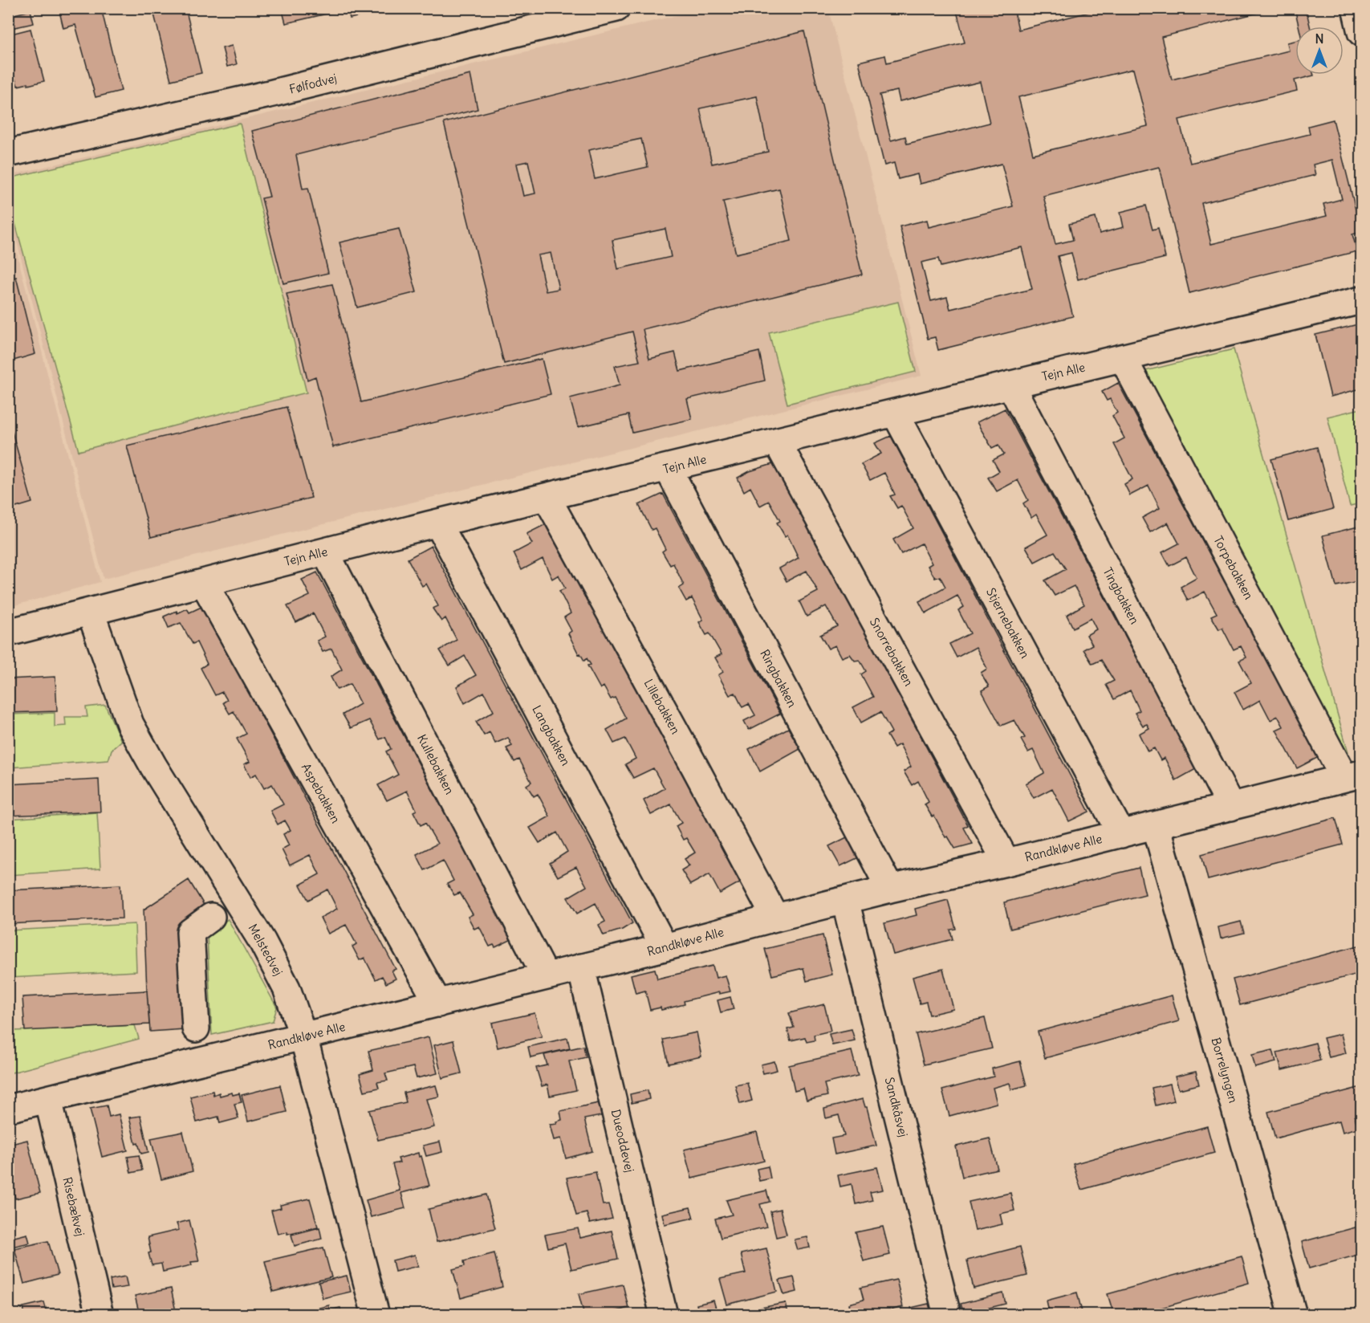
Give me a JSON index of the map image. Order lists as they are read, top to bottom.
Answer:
{
  "streets": {
    "street": [
      "Følfodvej",
      "Tejn Alle",
      "Torpebakken",
      "Tingbakken",
      "Stjernebakken",
      "Snorrebakken",
      "Ringbakken",
      "Lillebakken",
      "Langbakken",
      "Kullebakken",
      "Aspebakken",
      "Randkløve Alle",
      "Melstedvej",
      "Borrelyngen",
      "Sandkåsvej",
      "Dueoddevej",
      "Risebækvej"
    ]
  },
  "crossings": [
    ["Tejn Alle", "Torpebakken"],
    ["Tejn Alle", "Tingbakken"],
    ["Tejn Alle", "Stjernebakken"],
    ["Tejn Alle", "Snorrebakken"],
    ["Tejn Alle", "Ringbakken"],
    ["Tejn Alle", "Lillebakken"],
    ["Tejn Alle", "Langbakken"],
    ["Tejn Alle", "Kullebakken"],
    ["Tejn Alle", "Aspebakken"],
    ["Tejn Alle", "Melstedvej"],
    ["Torpebakken", "Randkløve Alle"],
    ["Tingbakken", "Randkløve Alle"],
    ["Stjernebakken", "Randkløve Alle"],
    ["Snorrebakken", "Randkløve Alle"],
    ["Ringbakken", "Randkløve Alle"],
    ["Lillebakken", "Randkløve Alle"],
    ["Langbakken", "Randkløve Alle"],
    ["Kullebakken", "Randkløve Alle"],
    ["Aspebakken", "Randkløve Alle"],
    ["Randkløve Alle", "Melstedvej"],
    ["Randkløve Alle", "Borrelyngen"],
    ["Randkløve Alle", "Sandkåsvej"],
    ["Randkløve Alle", "Dueoddevej"],
    ["Randkløve Alle", "Risebækvej"]
  ],
  "north": "top"
}
